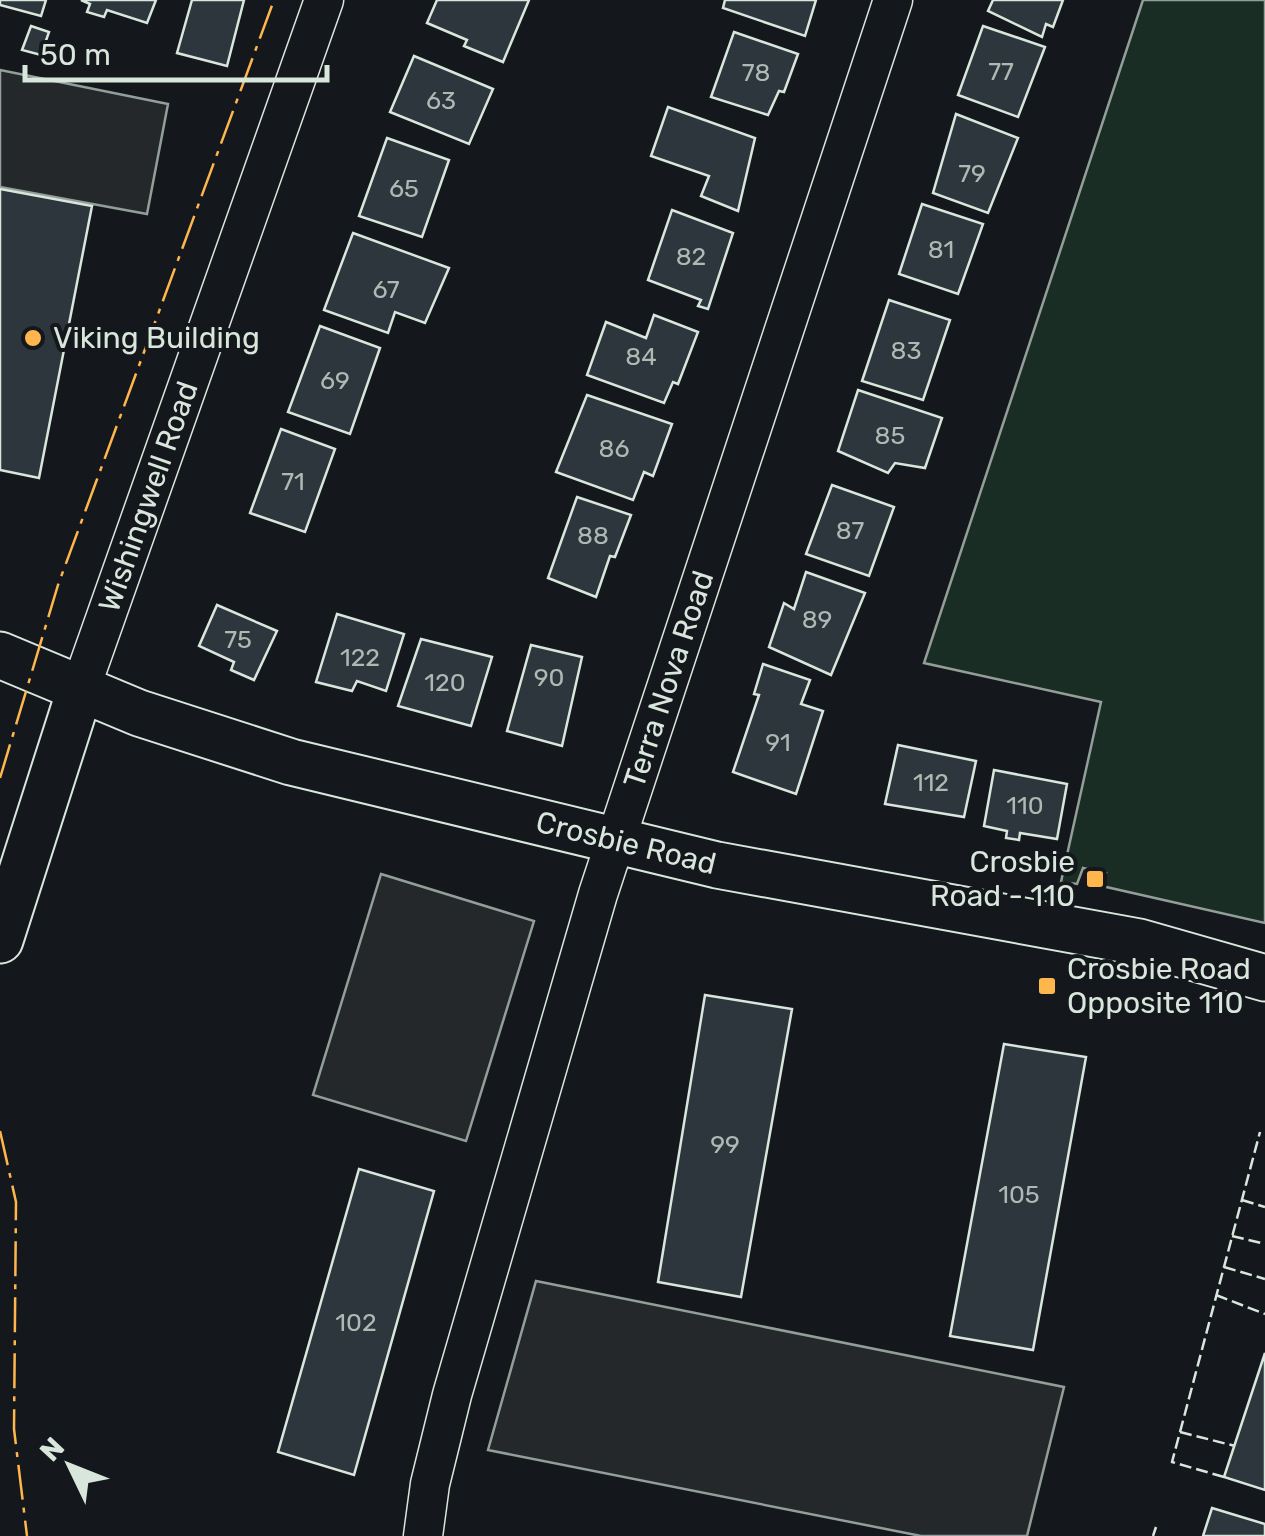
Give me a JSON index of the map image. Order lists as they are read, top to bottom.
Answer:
{
  "streets": {
    "street": ["Wishingwell Road", "Terra Nova Road", "Crosbie Road"]
  },
  "crossings": [
    ["Wishingwell Road", "Crosbie Road"],
    ["Terra Nova Road", "Crosbie Road"]
  ],
  "places": {
    "other": ["Viking Building"],
    "transit": ["Crosbie Road - 110", "Crosbie Road Opposite 110"]
  },
  "house_numbers": [
    "77",
    "78",
    "63",
    "79",
    "65",
    "81",
    "82",
    "67",
    "83",
    "84",
    "69",
    "85",
    "86",
    "71",
    "87",
    "88",
    "89",
    "75",
    "122",
    "90",
    "120",
    "91",
    "112",
    "110",
    "99",
    "105",
    "102"
  ],
  "scale_bar": "50 m",
  "north": "top left"
}
